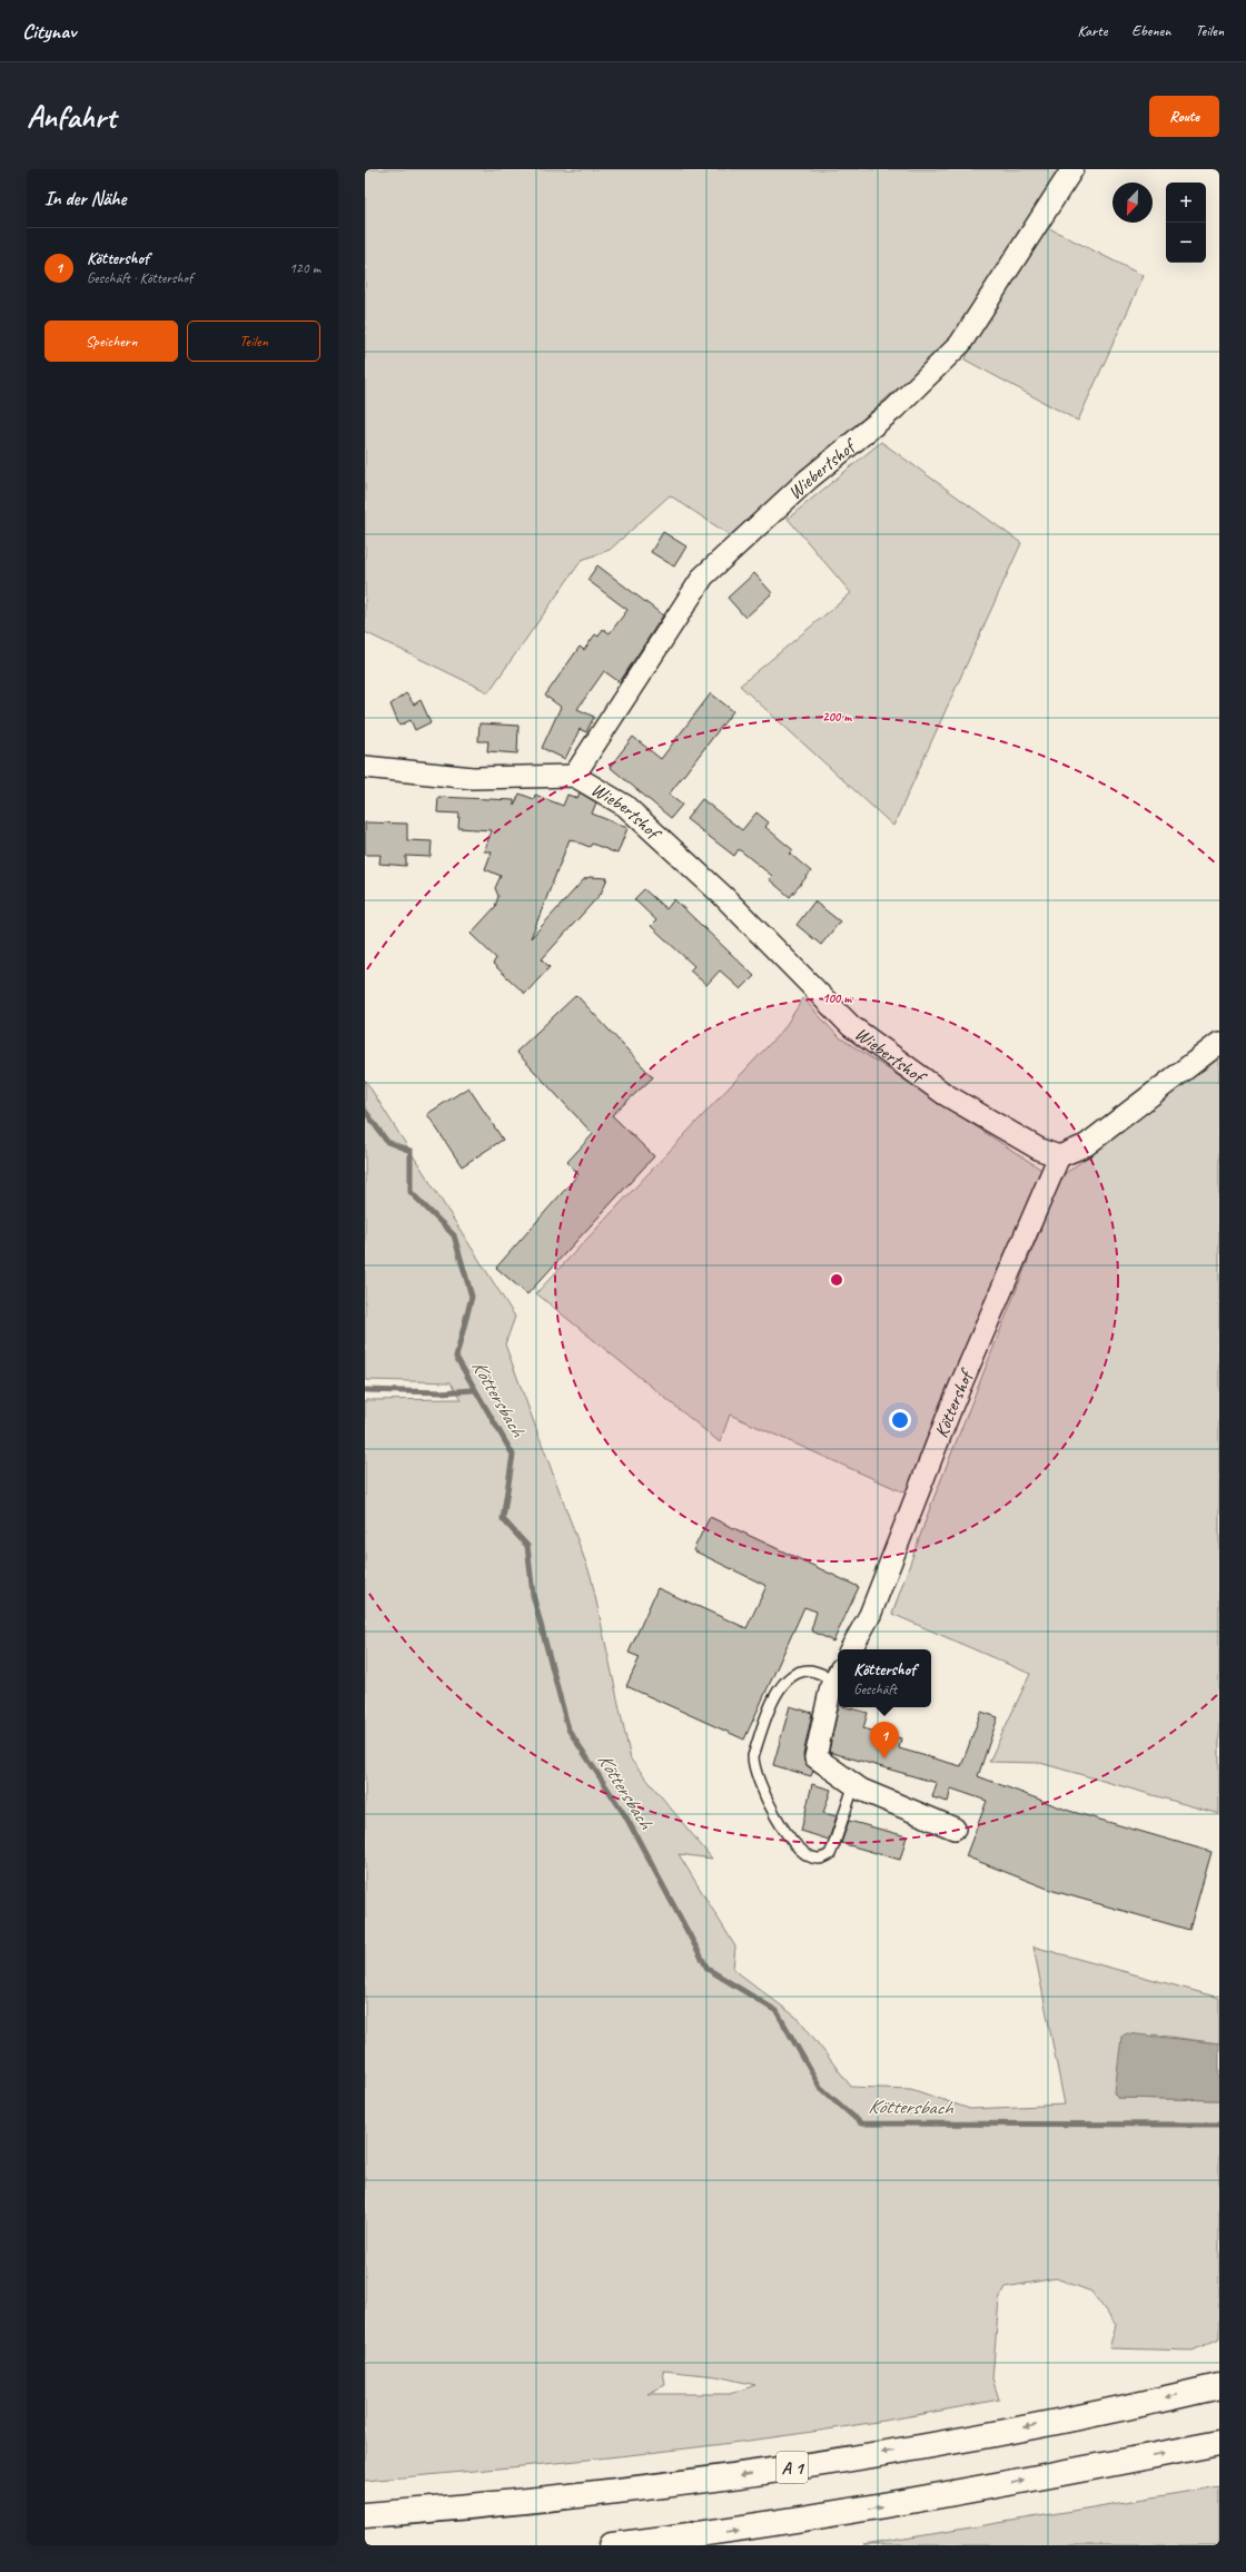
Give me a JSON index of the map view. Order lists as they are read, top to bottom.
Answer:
{
  "streets": {
    "highway": ["A 1"],
    "street": ["Wiebertshof", "Köttershof"]
  },
  "crossings": [
    ["Wiebertshof", "Köttershof"]
  ],
  "water": ["Köttersbach"],
  "north": "bottom left",
  "page": {
    "header": "Citynav",
    "nav": ["Karte", "Ebenen", "Teilen"],
    "buttons": [
      "Route",
      ["Speichern", "Teilen"]
    ],
    "title": "Anfahrt",
    "heading": "In der Nähe",
    "map_buttons": ["+", "−"],
    "list": [
      {
        "mark": "1",
        "name": "Köttershof",
        "note": "Geschäft · Köttershof",
        "value": "120 m"
      }
    ],
    "popup": ["Köttershof", "Geschäft"],
    "pins": "1"
  },
  "rings": ["200 m", "100 m"]
}
